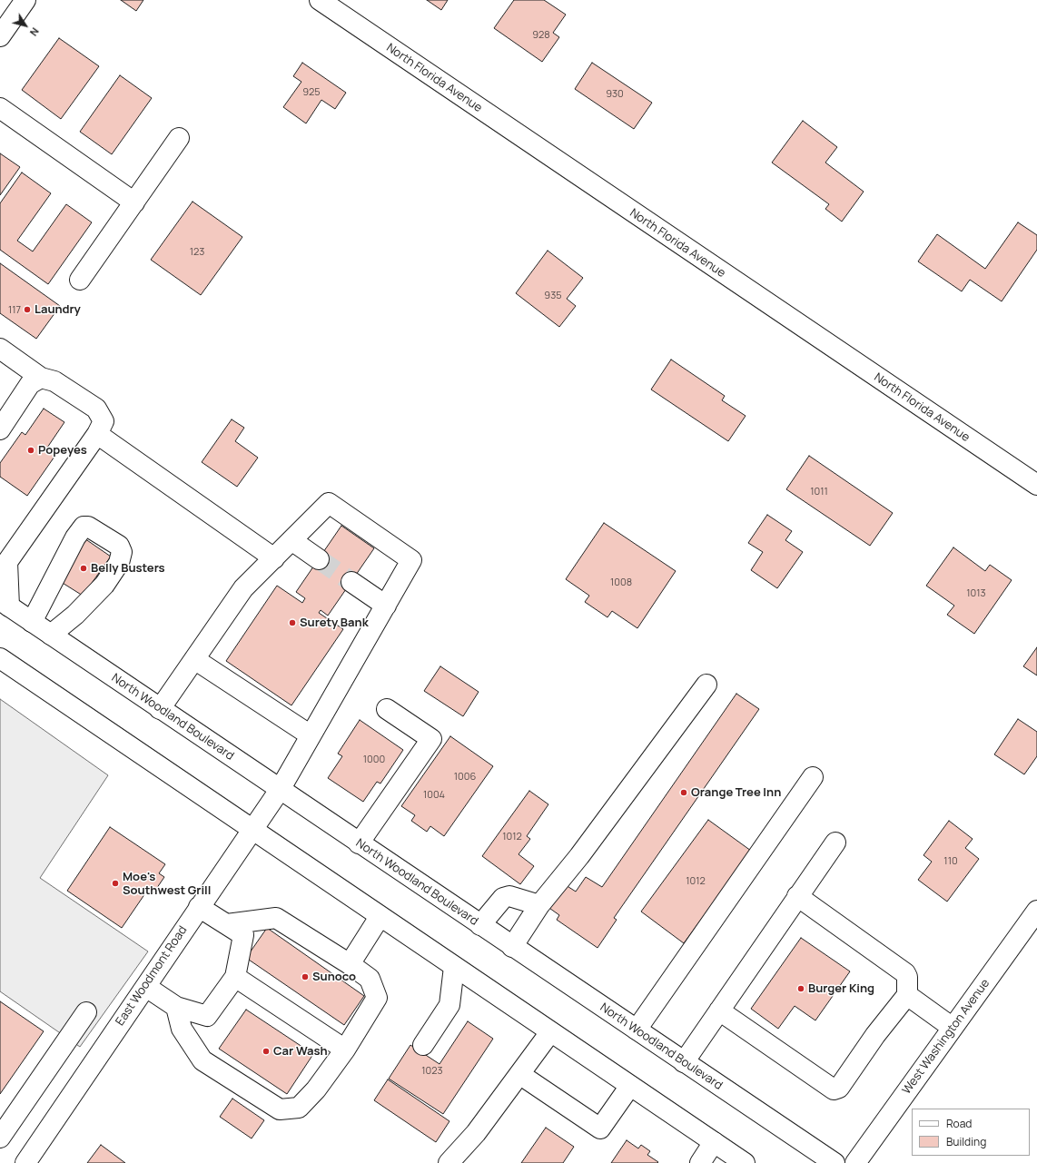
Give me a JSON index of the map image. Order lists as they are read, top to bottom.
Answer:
{
  "streets": {
    "main road": [
      "North Florida Avenue",
      "North Woodland Boulevard",
      "East Woodmont Road",
      "West Washington Avenue"
    ]
  },
  "crossings": [
    ["North Woodland Boulevard", "East Woodmont Road"]
  ],
  "places": [
    "Laundry",
    "Popeyes",
    "Belly Busters",
    "Surety Bank",
    "Orange Tree Inn",
    "Moe's Southwest Grill",
    "Sunoco",
    "Burger King",
    "Car Wash"
  ],
  "house_numbers": [
    "928",
    "925",
    "930",
    "123",
    "935",
    "117",
    "1011",
    "1008",
    "1013",
    "1000",
    "1006",
    "1004",
    "1012",
    "110",
    "1012",
    "1023"
  ],
  "legend": ["Road", "Building"],
  "north": "bottom right"
}
